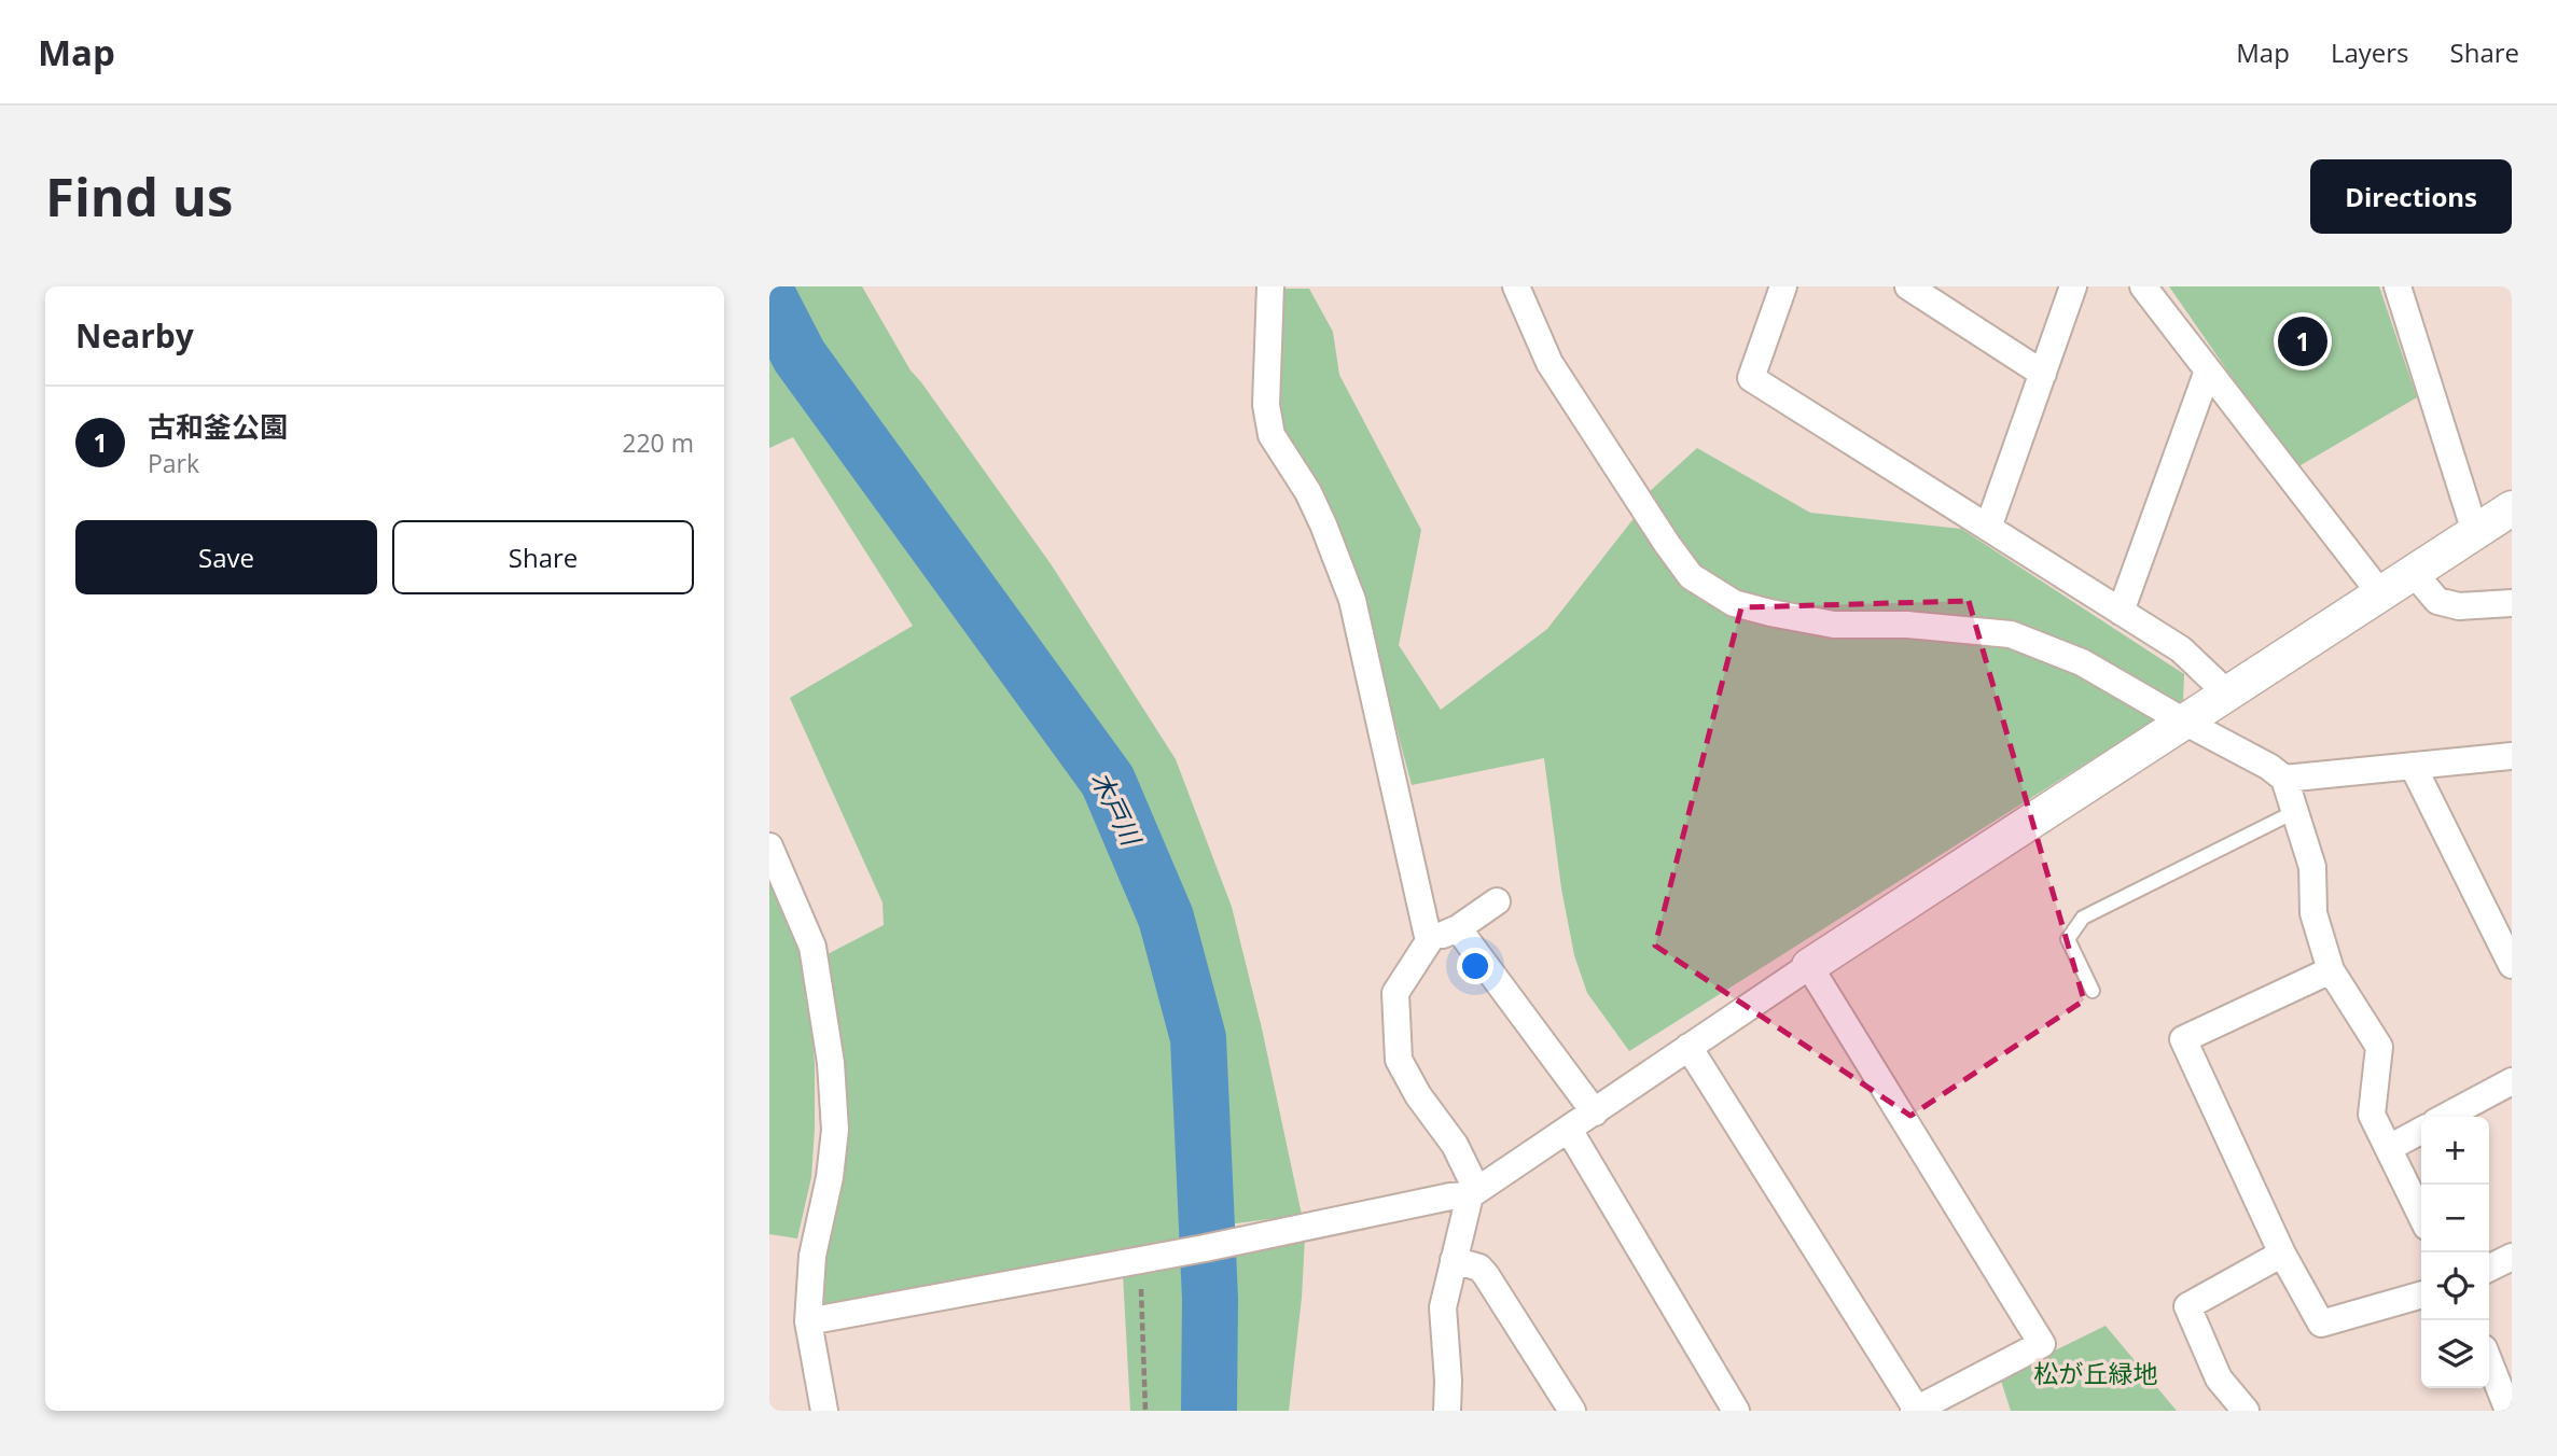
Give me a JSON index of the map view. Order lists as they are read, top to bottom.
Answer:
{
  "water": ["木戸川"],
  "parks": ["松が丘緑地"],
  "page": {
    "header": "Map",
    "nav": ["Map", "Layers", "Share"],
    "buttons": [
      "Directions",
      ["Save", "Share"]
    ],
    "title": "Find us",
    "heading": "Nearby",
    "pins": "1",
    "list": [
      {
        "mark": "1",
        "name": "古和釜公園",
        "note": "Park",
        "value": "220 m"
      }
    ],
    "map_buttons": ["+", "−"]
  }
}
